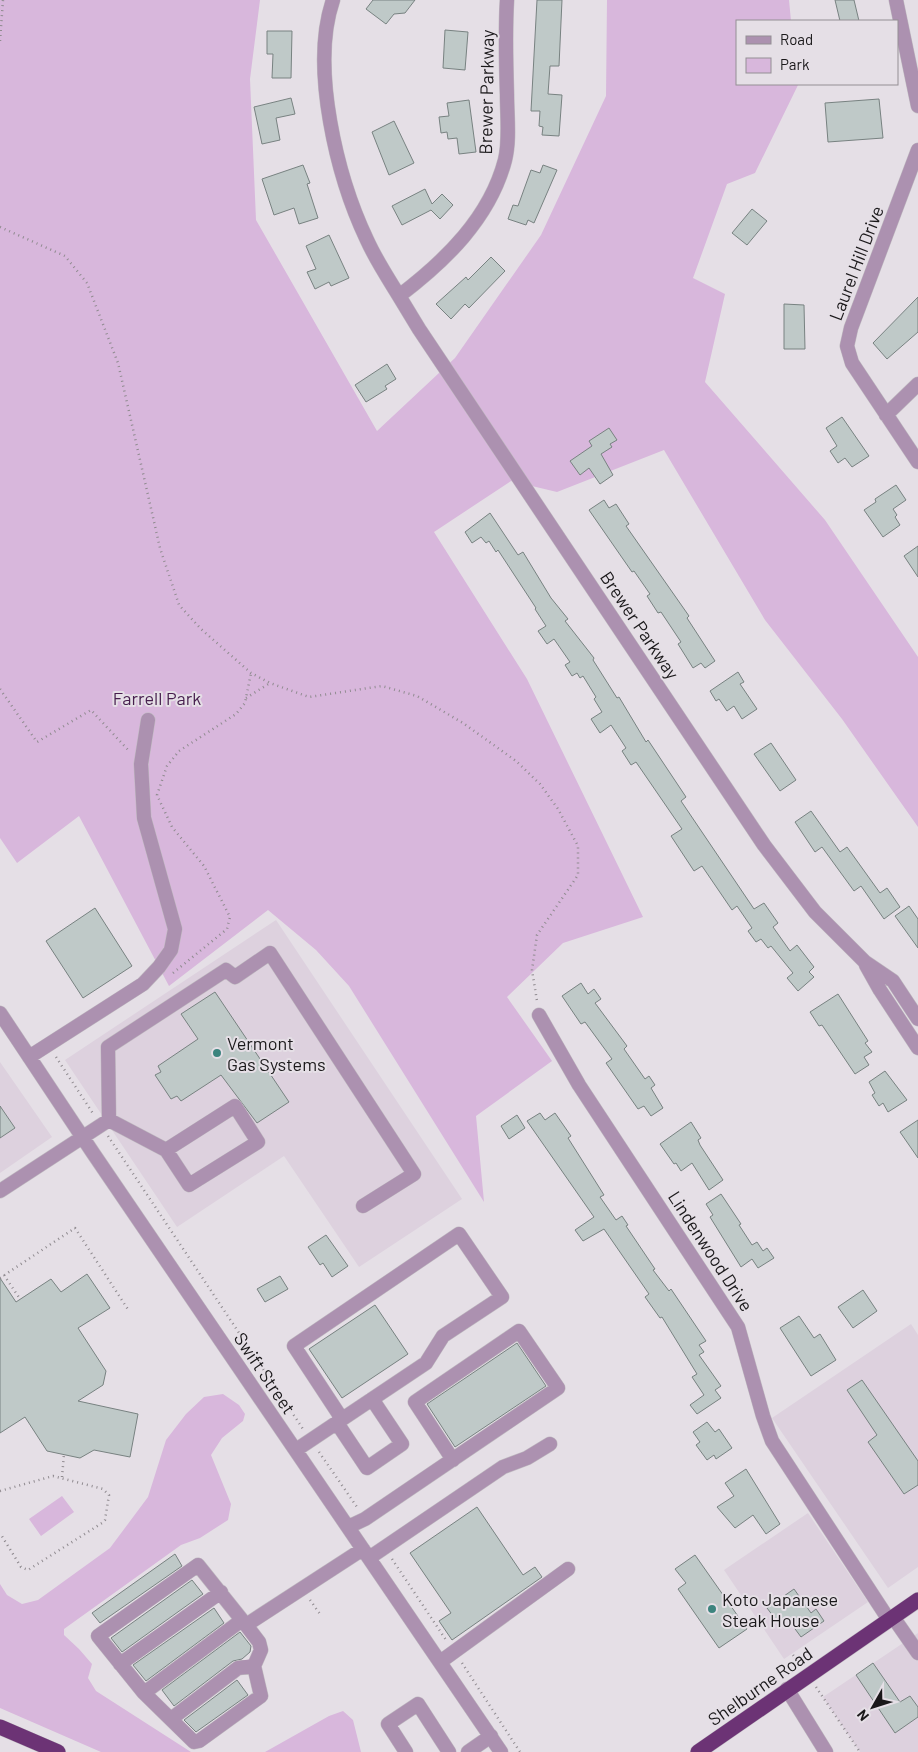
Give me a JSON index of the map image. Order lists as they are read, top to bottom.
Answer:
{
  "streets": {
    "highway": ["Shelburne Road"],
    "street": [
      "Brewer Parkway",
      "Laurel Hill Drive",
      "Lindenwood Drive",
      "Swift Street"
    ]
  },
  "crossings": [
    ["Lindenwood Drive", "Shelburne Road"]
  ],
  "parks": ["Farrell Park"],
  "places": ["Vermont Gas Systems", "Koto Japanese Steak House"],
  "legend": ["Road", "Park"],
  "north": "bottom left"
}
